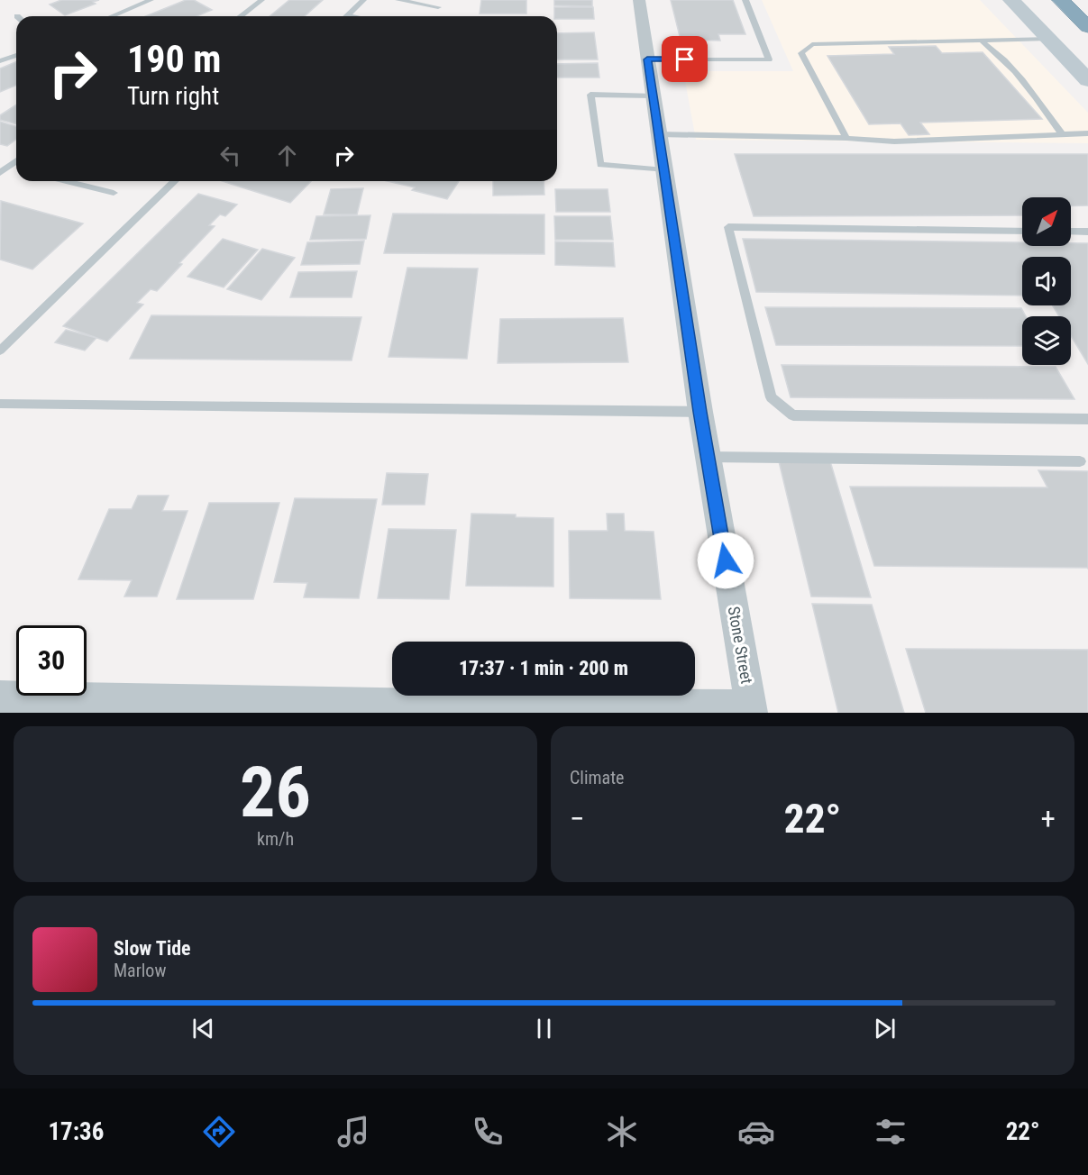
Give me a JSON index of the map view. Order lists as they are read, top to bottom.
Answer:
{
  "streets": {
    "street": ["Stone Street"]
  },
  "north": "top right",
  "page": {
    "turn": ["190 m", "Turn right"],
    "limit": "30",
    "trip": "17:37 · 1 min · 200 m",
    "tile": [
      ["26", "km/h"],
      "Climate"
    ],
    "heat": ["−", "22°", "+"],
    "song": ["Slow Tide", "Marlow"],
    "tabs": ["17:36", "22°"]
  }
}
